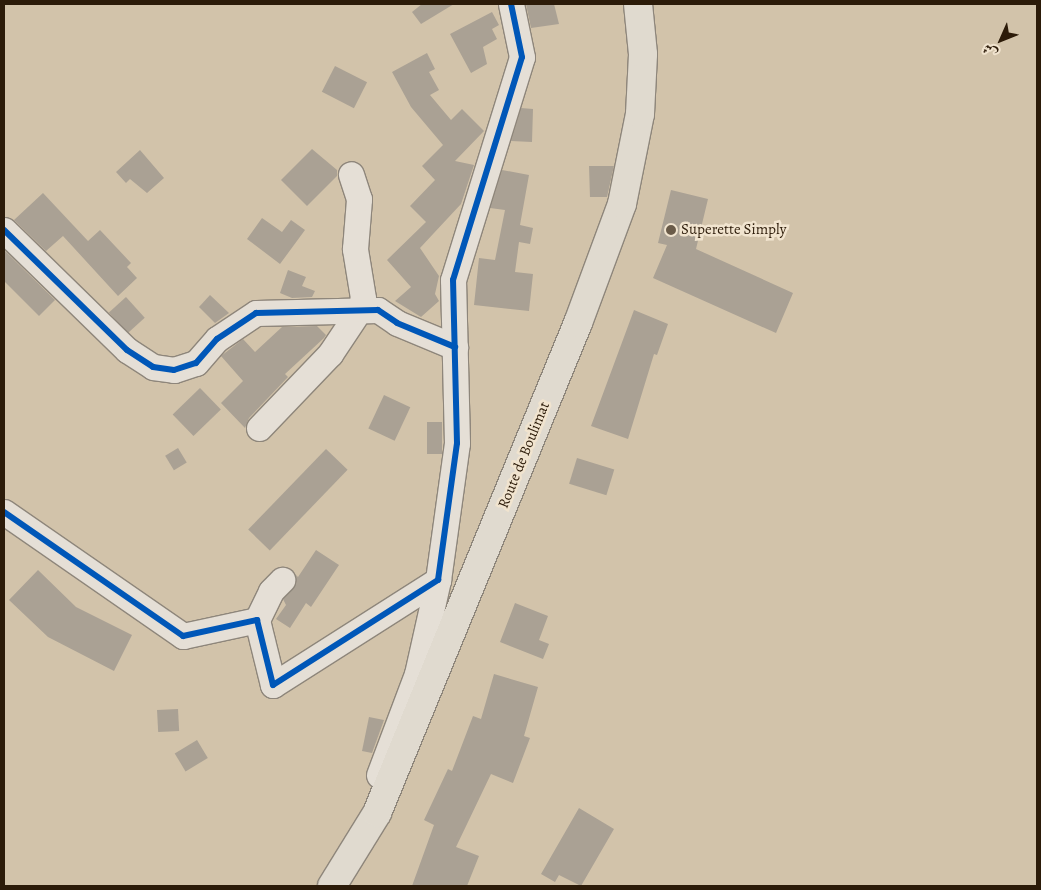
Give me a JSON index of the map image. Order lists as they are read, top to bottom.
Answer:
{
  "streets": {
    "main road": ["Route de Boulimat"]
  },
  "places": ["Superette Simply"],
  "north": "bottom left"
}
